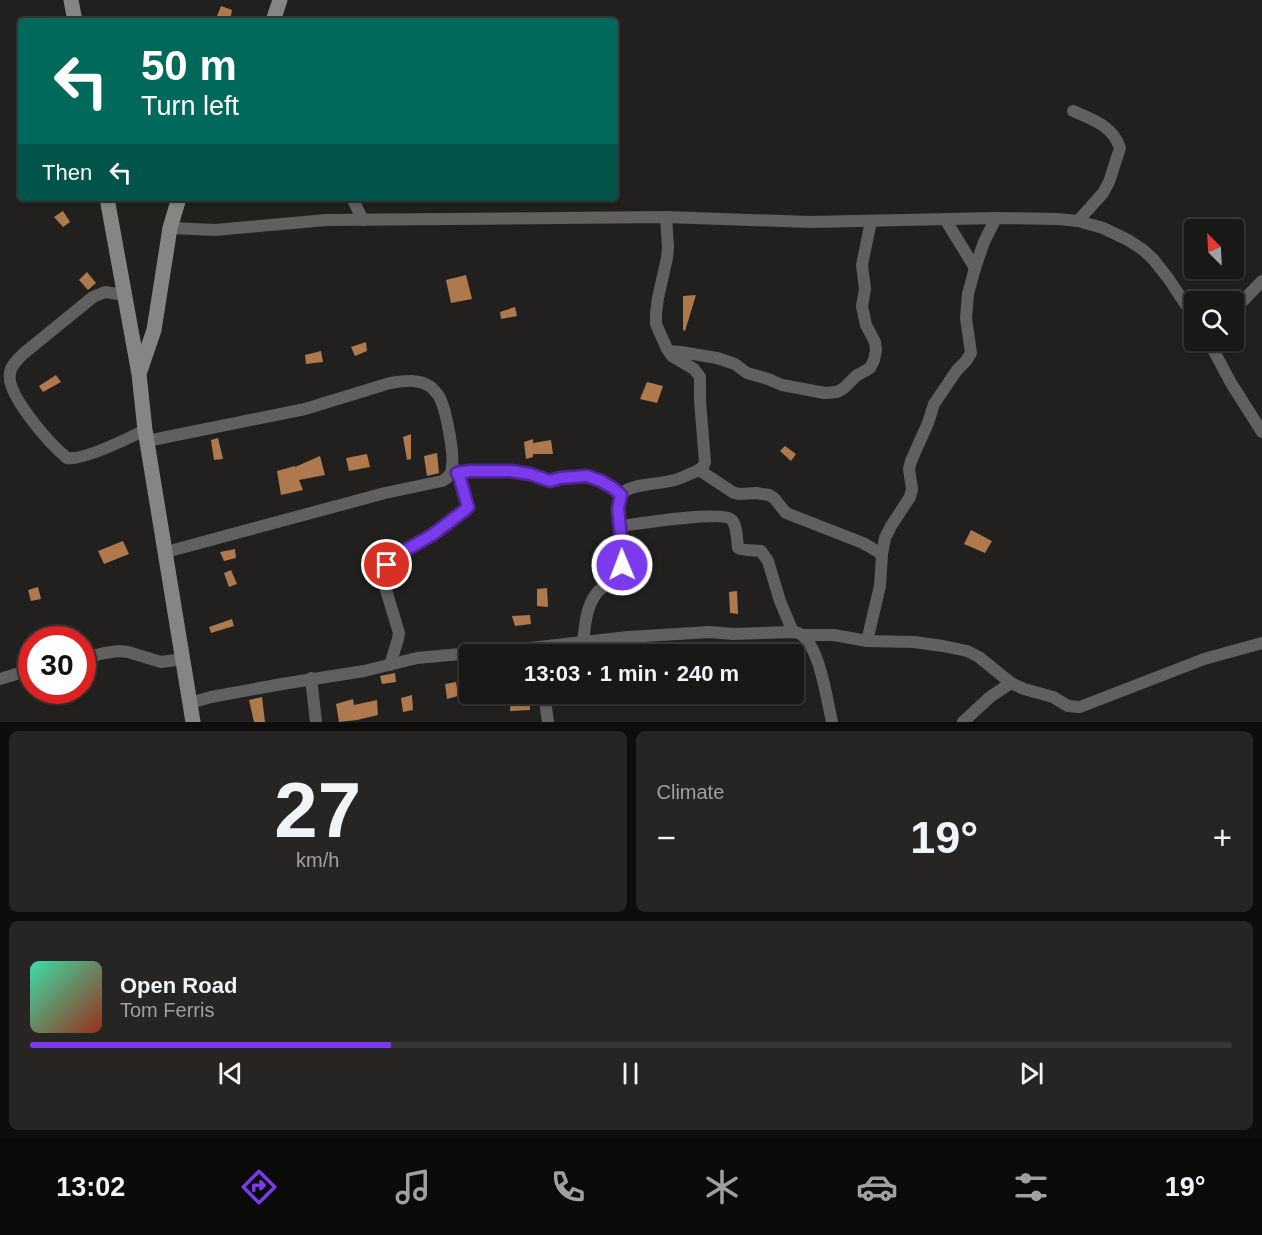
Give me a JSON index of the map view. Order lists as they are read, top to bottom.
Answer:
{
  "north": "top left",
  "page": {
    "turn": ["50 m", "Turn left"],
    "then": "Then",
    "limit": "30",
    "trip": "13:03 · 1 min · 240 m",
    "tile": [
      ["27", "km/h"],
      "Climate"
    ],
    "heat": ["−", "19°", "+"],
    "song": ["Open Road", "Tom Ferris"],
    "tabs": ["13:02", "19°"]
  }
}
